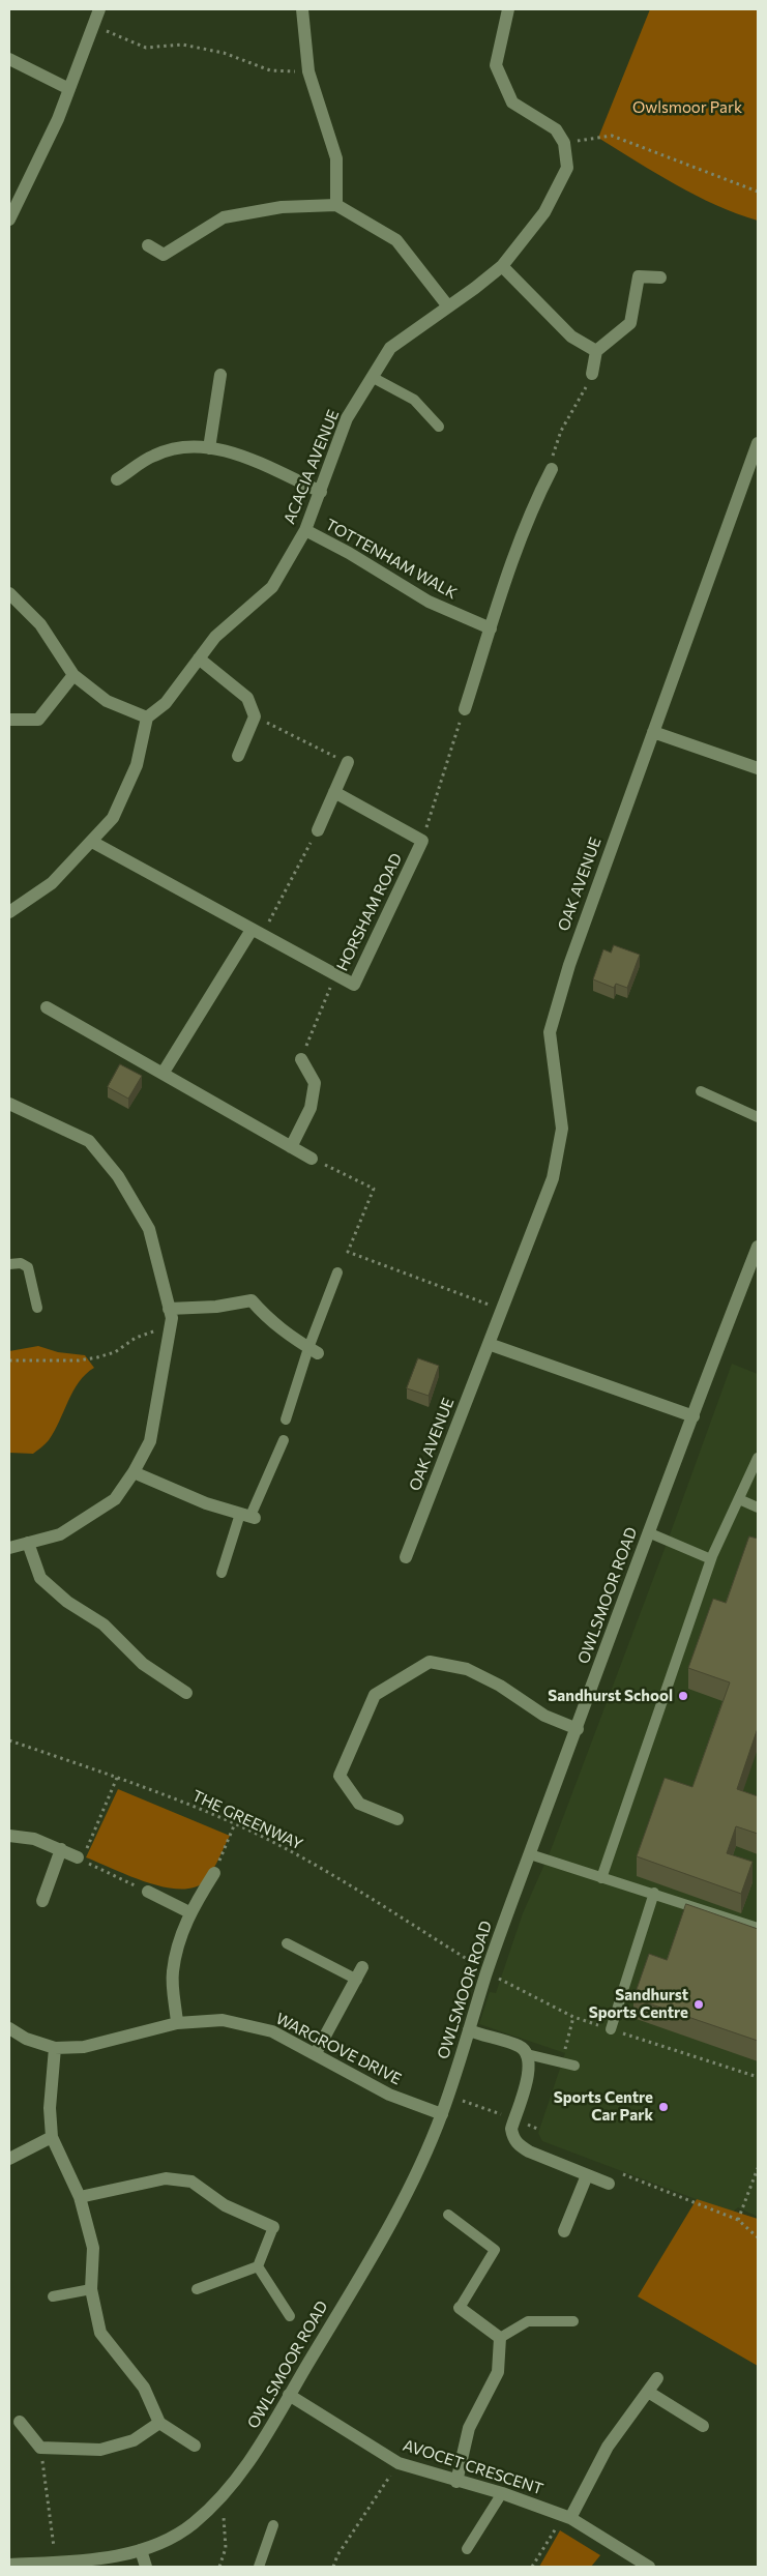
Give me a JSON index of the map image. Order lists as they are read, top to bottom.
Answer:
{
  "streets": {
    "street": [
      "ACACIA AVENUE",
      "TOTTENHAM WALK",
      "OAK AVENUE",
      "HORSHAM ROAD",
      "OWLSMOOR ROAD",
      "WARGROVE DRIVE",
      "AVOCET CRESCENT"
    ],
    "path": ["THE GREENWAY"]
  },
  "crossings": [
    ["ACACIA AVENUE", "TOTTENHAM WALK"],
    ["OWLSMOOR ROAD", "WARGROVE DRIVE"],
    ["OWLSMOOR ROAD", "AVOCET CRESCENT"]
  ],
  "parks": ["Owlsmoor Park"],
  "places": ["Sandhurst School", "Sandhurst Sports Centre", "Sports Centre Car Park"]
}
